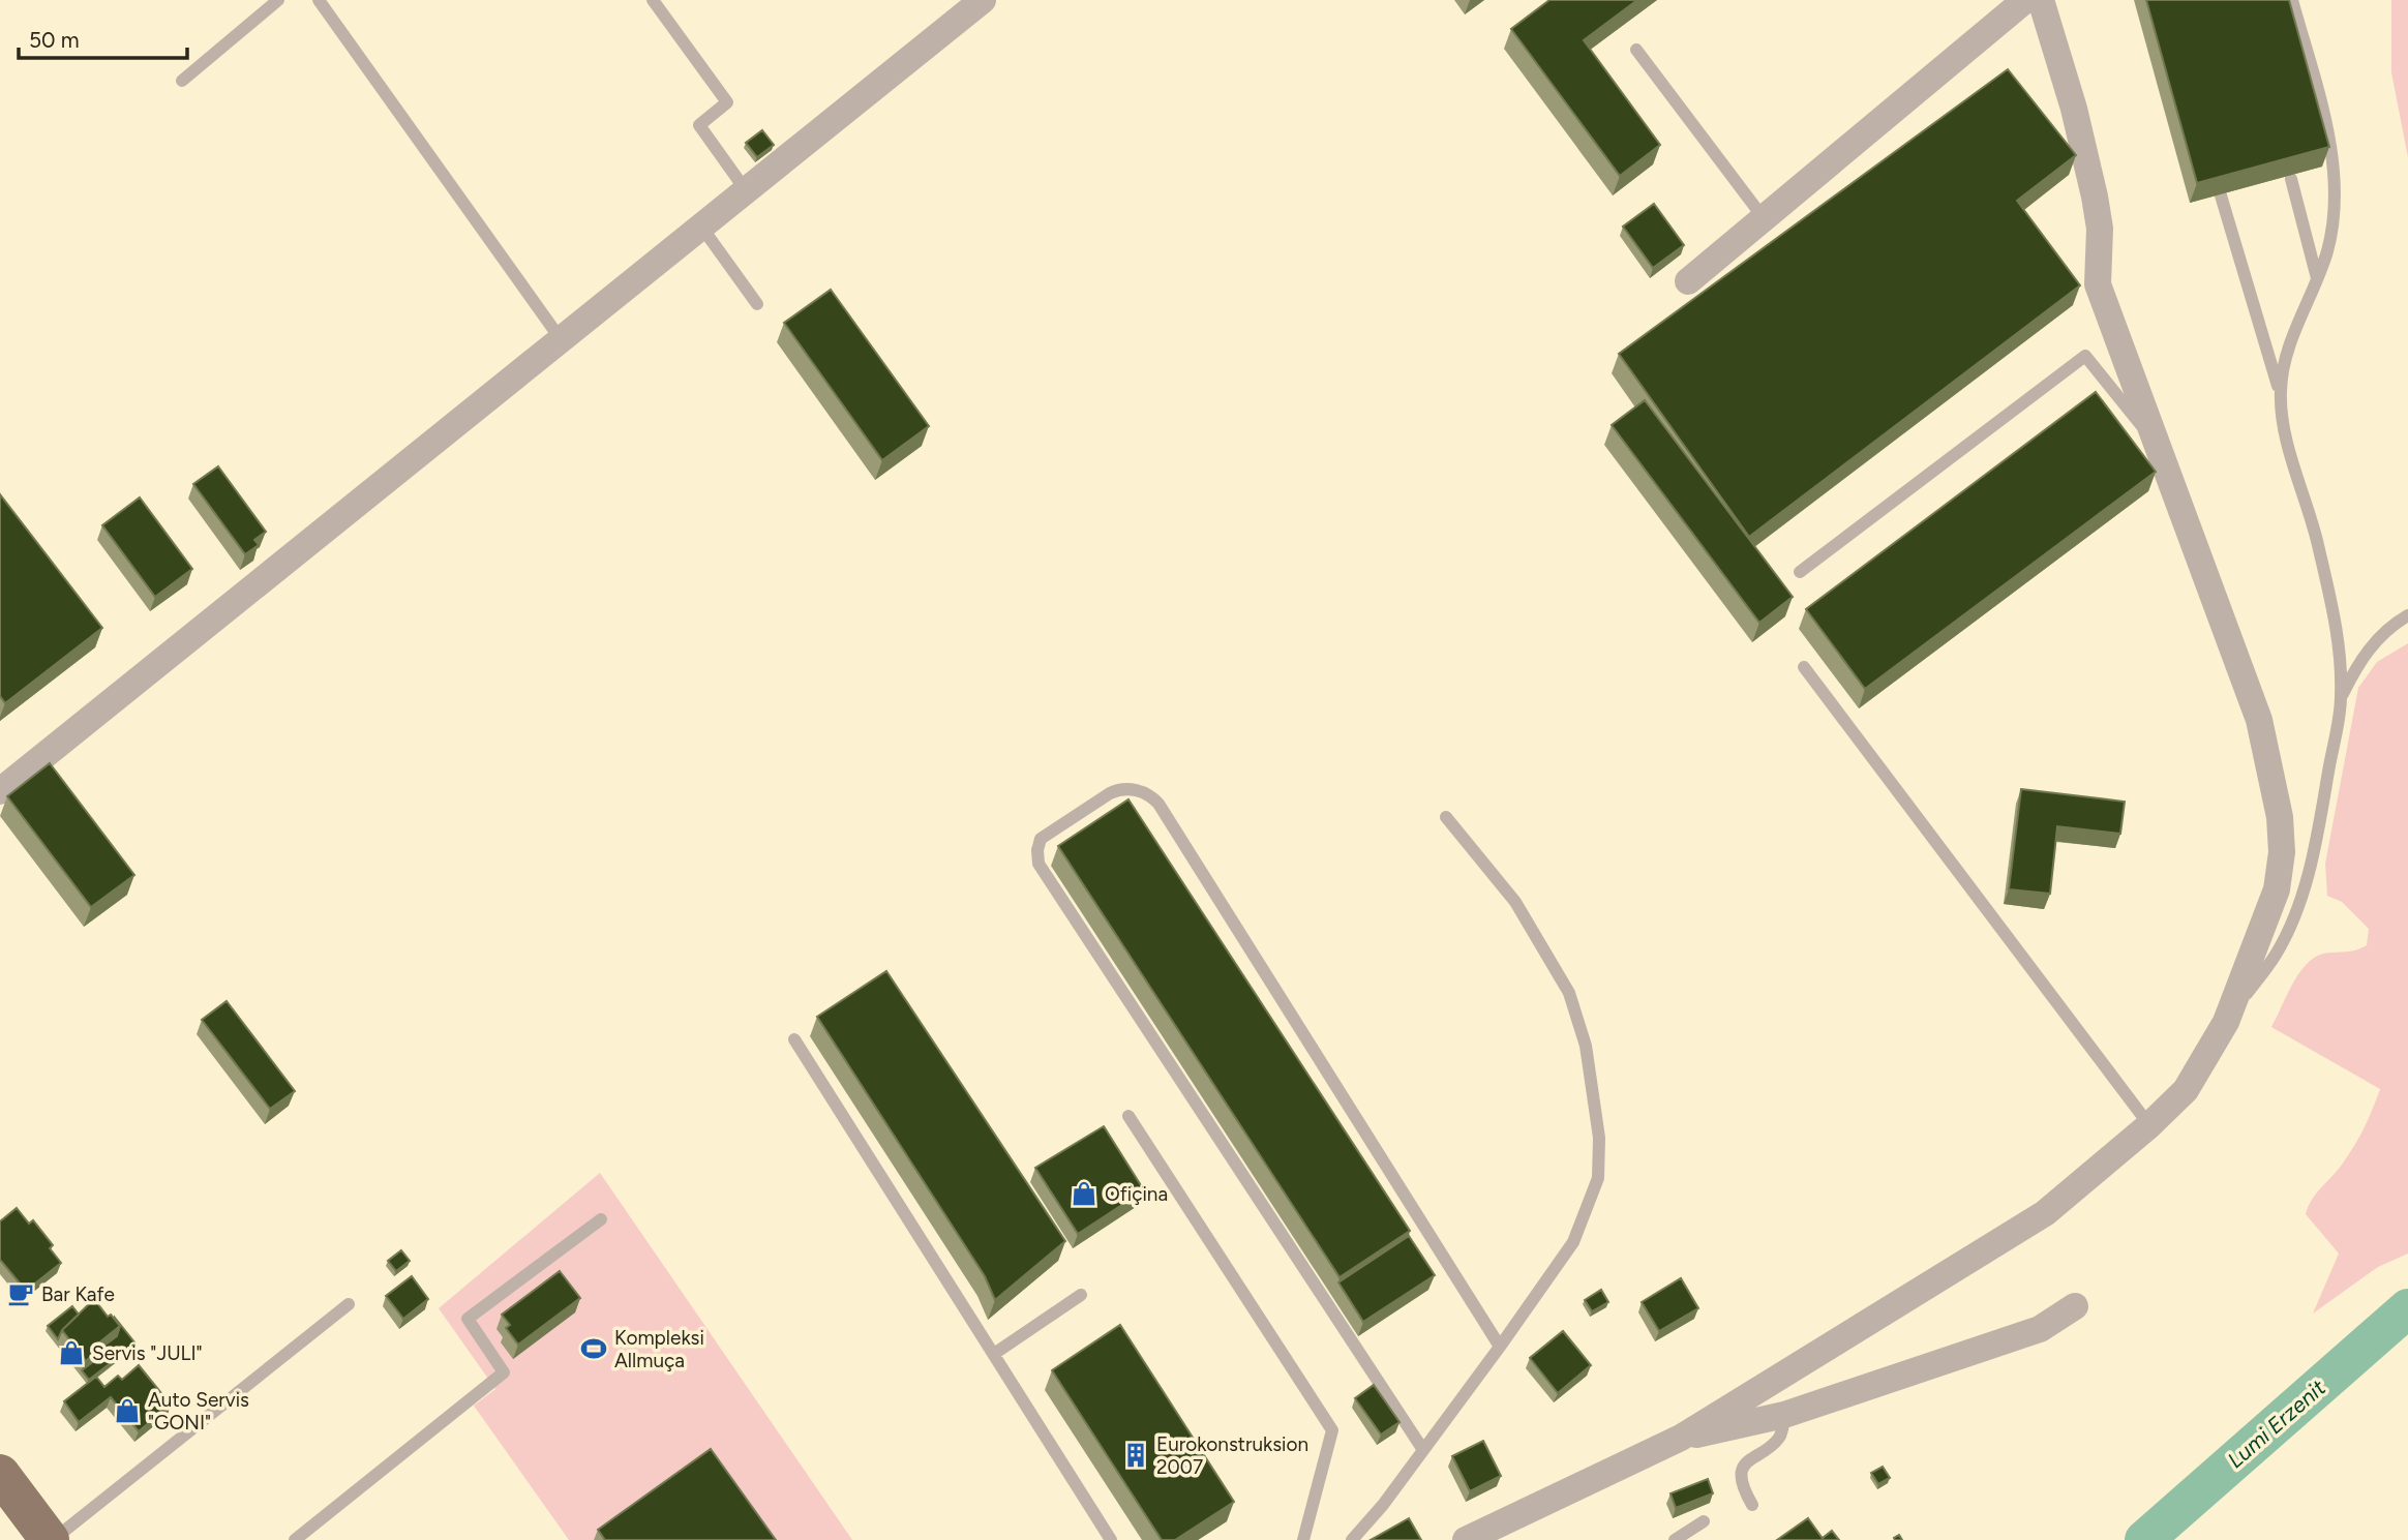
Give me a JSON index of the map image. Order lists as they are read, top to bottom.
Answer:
{
  "water": ["Lumi Erzenit"],
  "places": {
    "shop": ["Ofiçina", "Servis \"JULI\"", "Auto Servis \"GONI\""],
    "cafe": ["Bar Kafe"],
    "sports": ["Kompleksi Allmuça"],
    "building": ["Eurokonstruksion 2007"]
  },
  "scale_bar": "50 m"
}
